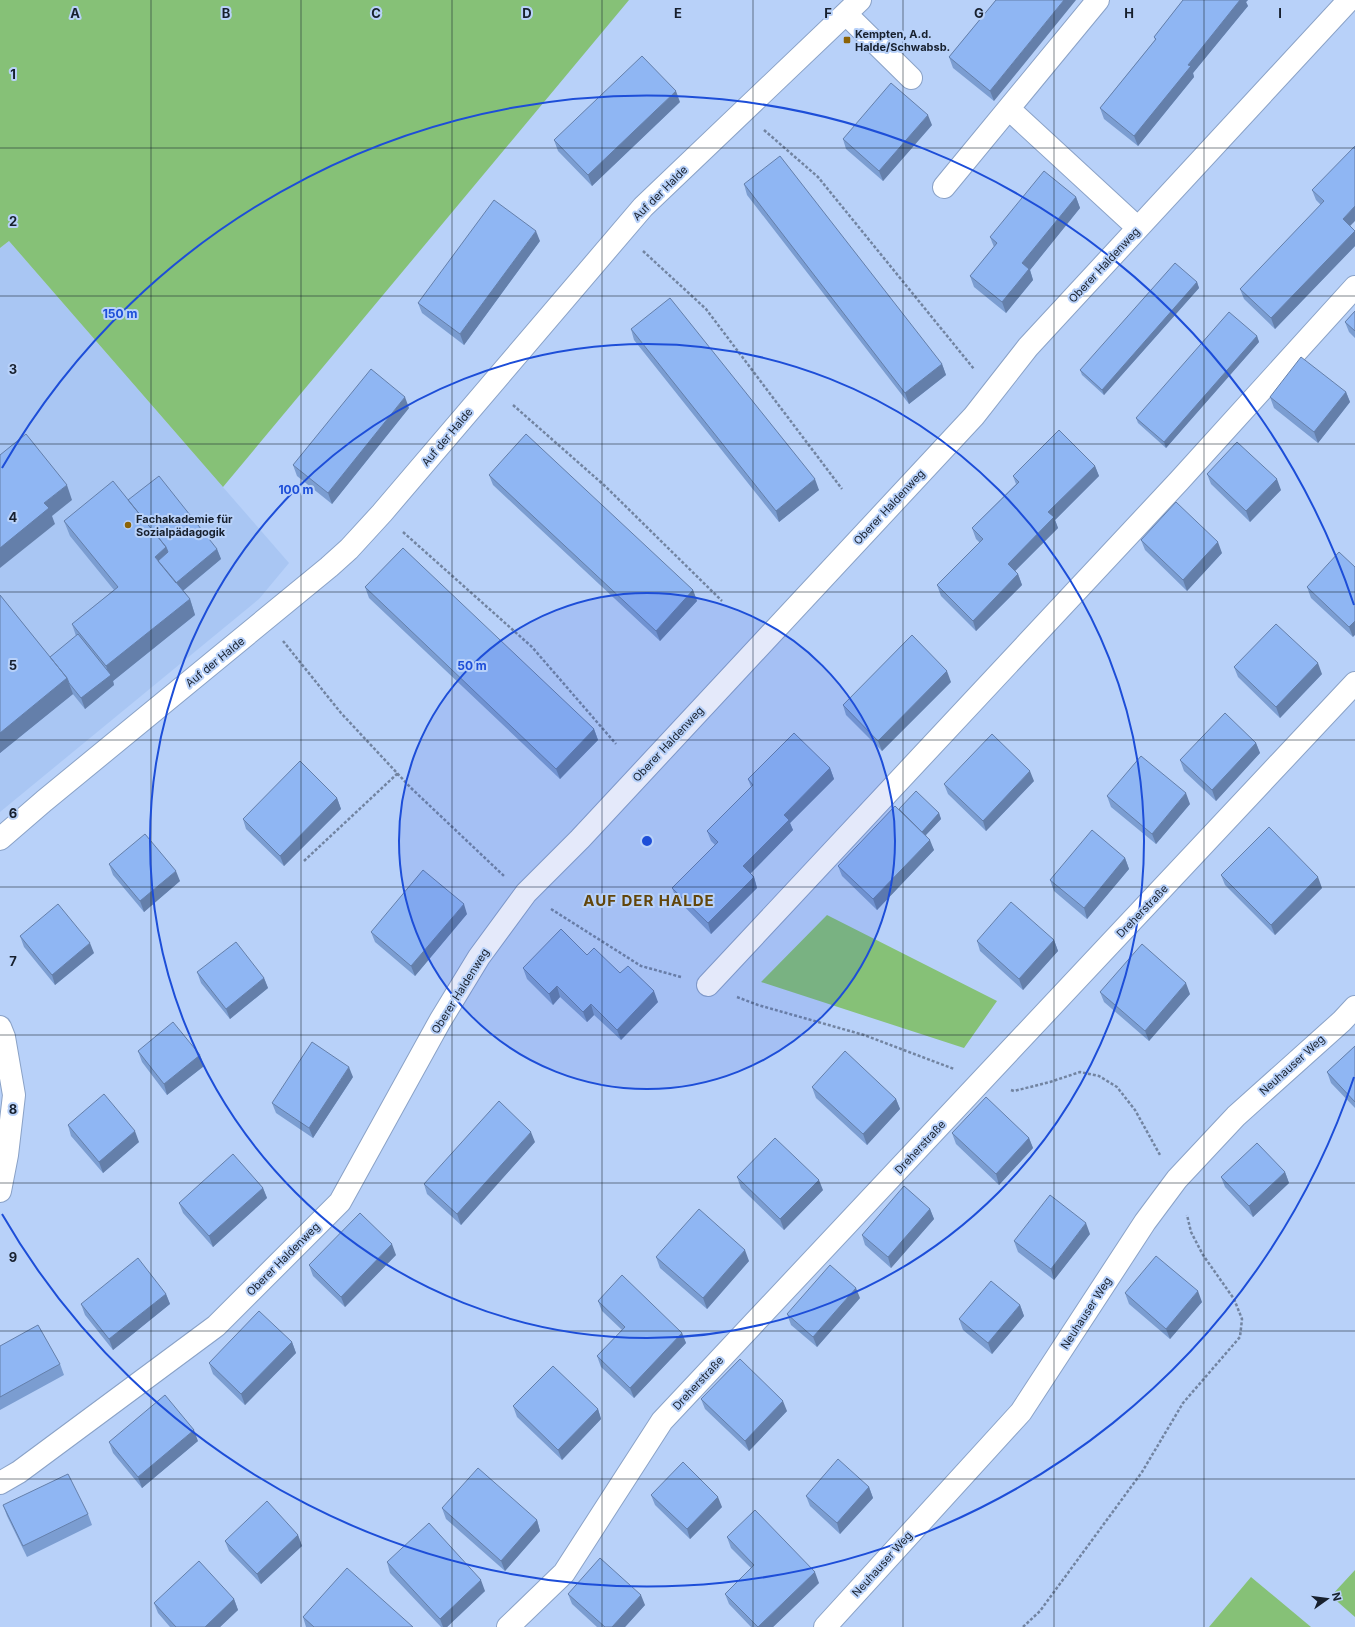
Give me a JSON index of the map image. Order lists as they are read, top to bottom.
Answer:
{
  "streets": {
    "street": [
      "Auf der Halde",
      "Oberer Haldenweg",
      "Dreherstraße",
      "Neuhauser Weg"
    ]
  },
  "districts": ["AUF DER HALDE"],
  "places": {
    "transit": ["Kempten, A.d. Halde/Schwabsb."],
    "other": ["Fachakademie für Sozialpädagogik"]
  },
  "north": "right",
  "grid": {
    "columns": [
      "A",
      "B",
      "C",
      "D",
      "E",
      "F",
      "G",
      "H",
      "I"
    ],
    "rows": [
      "1",
      "2",
      "3",
      "4",
      "5",
      "6",
      "7",
      "8",
      "9"
    ]
  },
  "rings": ["150 m", "100 m", "50 m"]
}
